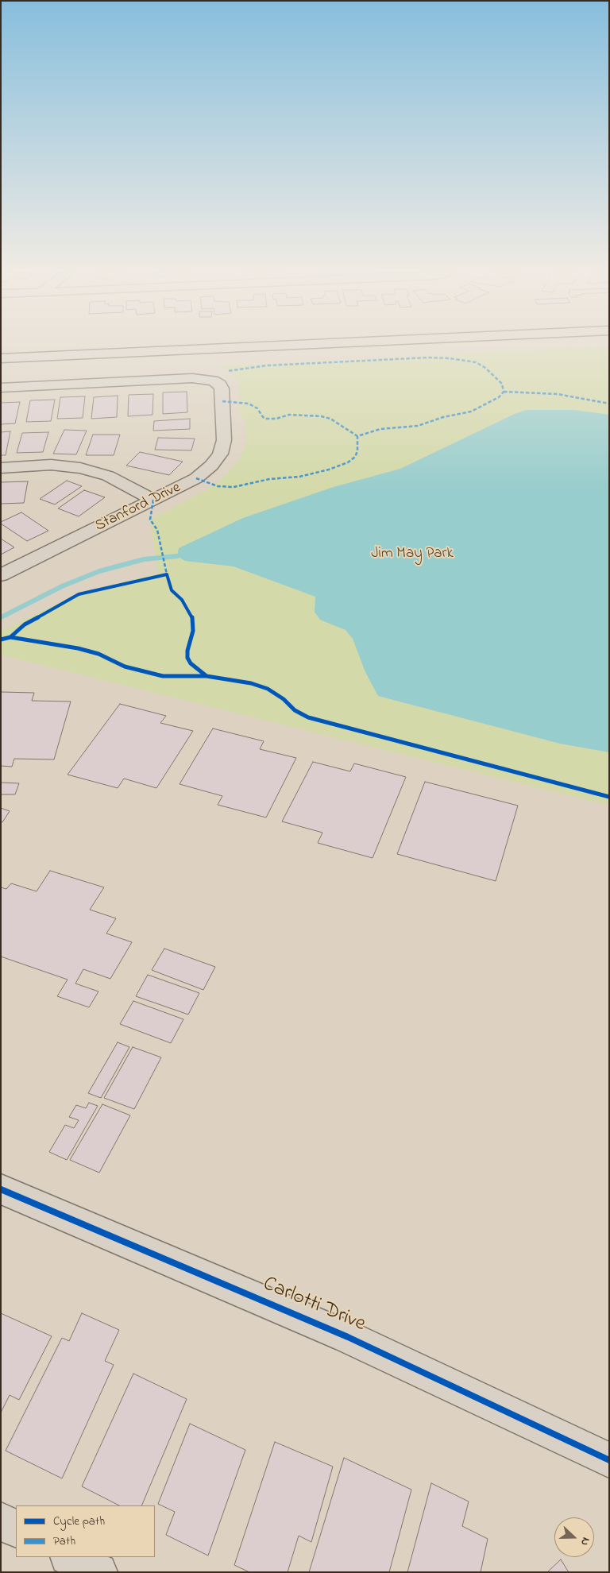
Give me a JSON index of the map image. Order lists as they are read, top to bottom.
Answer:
{
  "streets": {
    "main road": ["Stanford Drive", "Carlotti Drive"]
  },
  "parks": ["Jim May Park"],
  "legend": ["Cycle path", "Path"],
  "north": "right"
}
